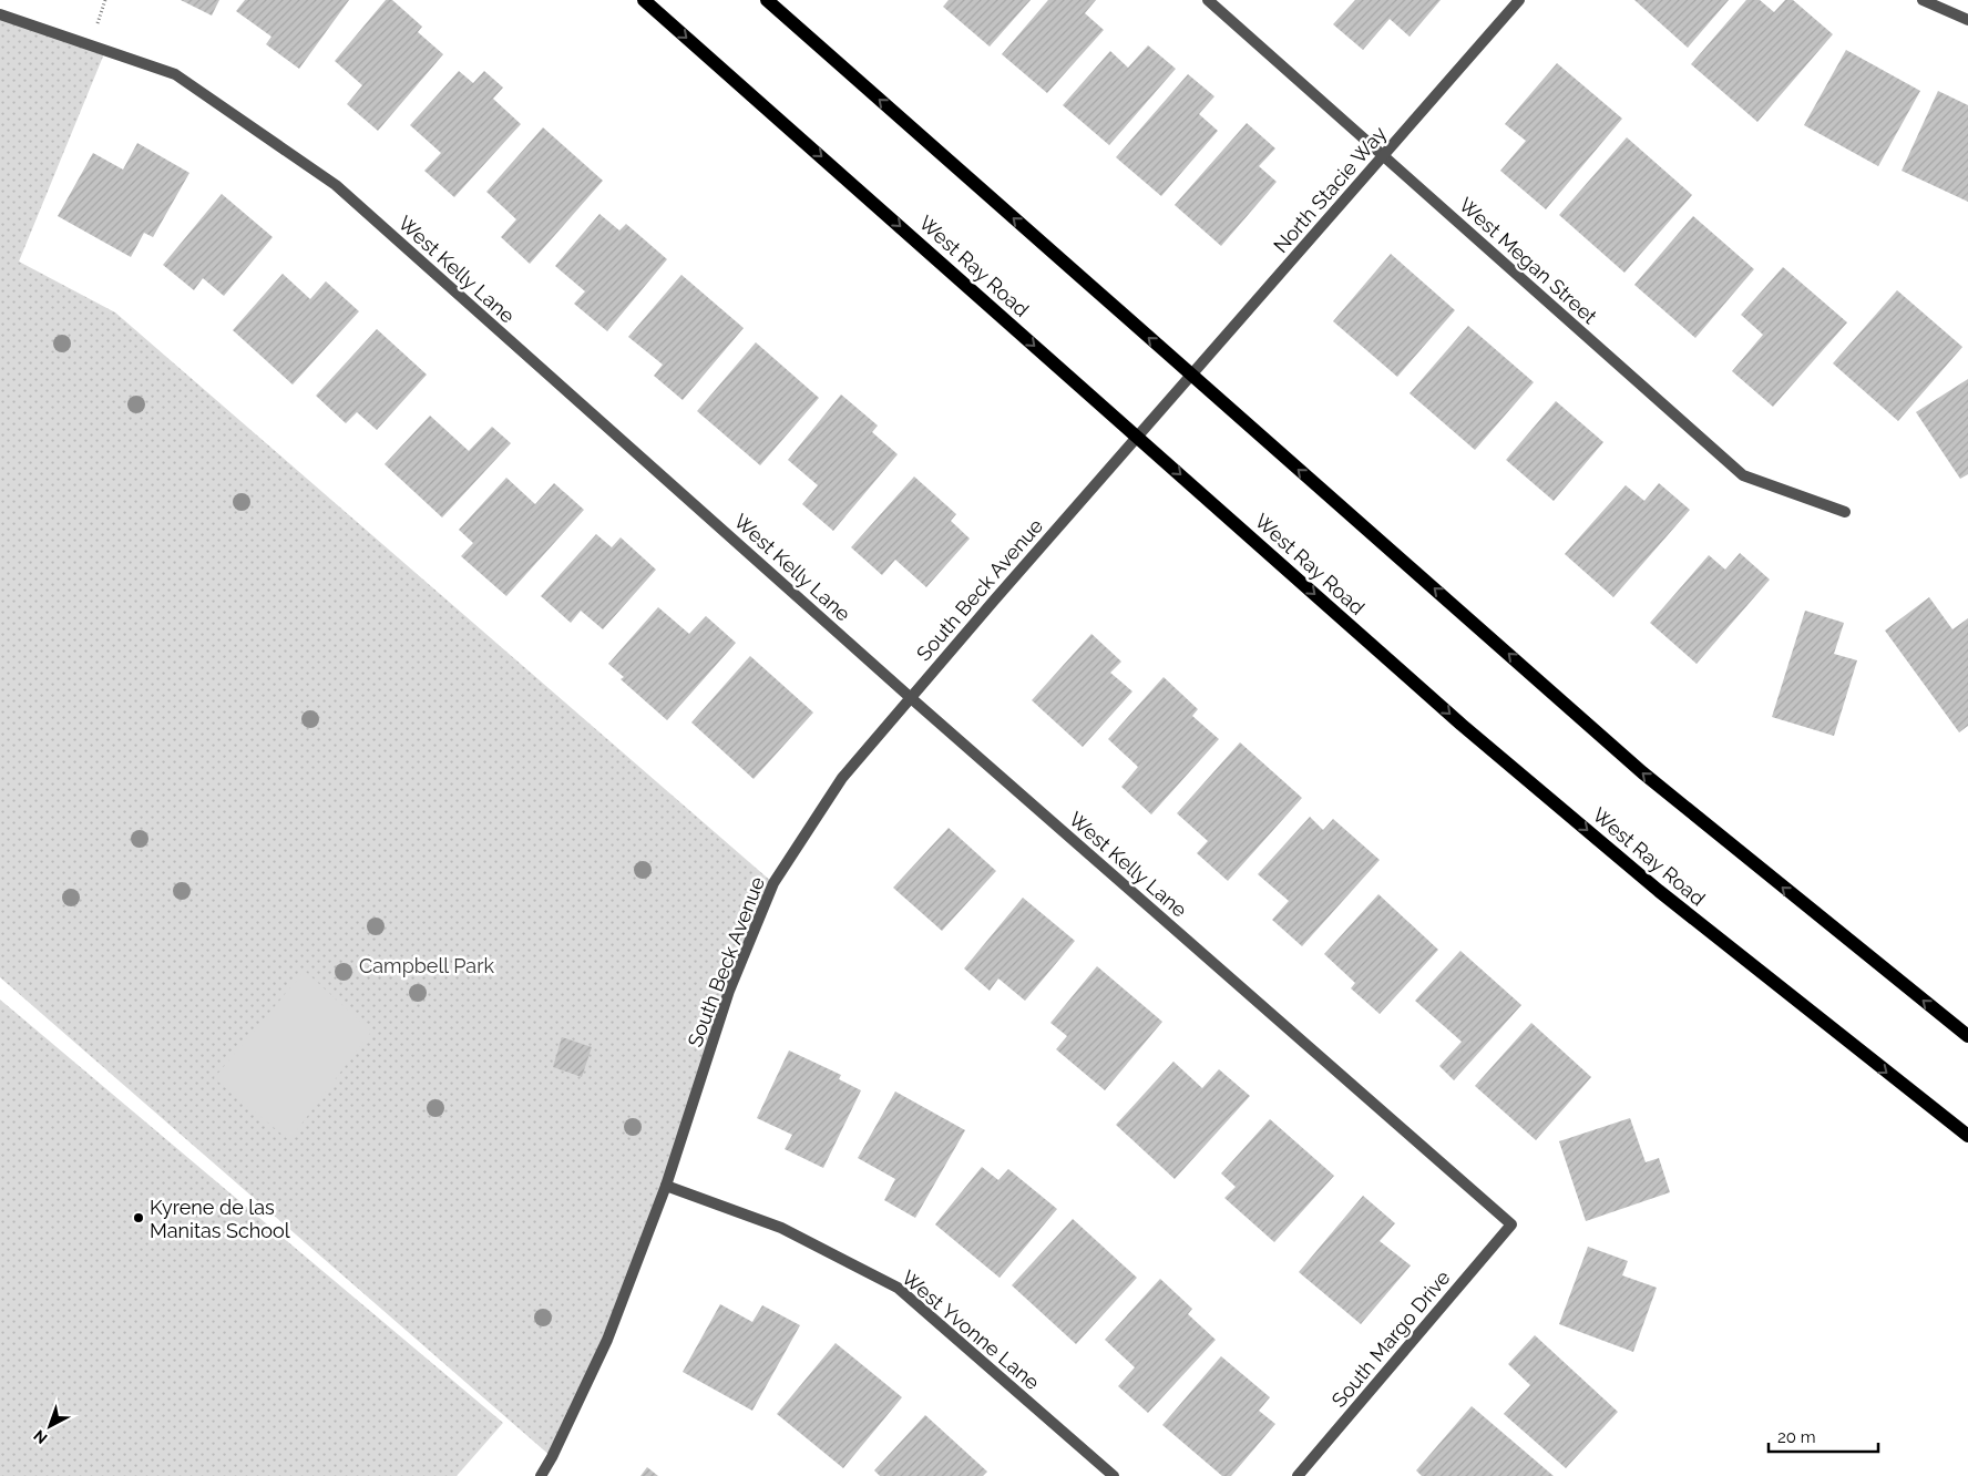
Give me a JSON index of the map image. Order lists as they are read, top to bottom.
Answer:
{
  "streets": {
    "main road": ["West Ray Road"],
    "street": [
      "North Stacie Way",
      "West Megan Street",
      "West Kelly Lane",
      "South Beck Avenue",
      "West Yvonne Lane",
      "South Margo Drive"
    ]
  },
  "crossings": [
    ["North Stacie Way", "West Megan Street"],
    ["North Stacie Way", "South Beck Avenue"],
    ["West Ray Road", "South Beck Avenue"],
    ["West Kelly Lane", "South Beck Avenue"],
    ["West Kelly Lane", "South Margo Drive"],
    ["South Beck Avenue", "West Yvonne Lane"]
  ],
  "parks": ["Campbell Park"],
  "places": ["Kyrene de las Manitas School"],
  "scale_bar": "20 m",
  "north": "bottom left"
}
